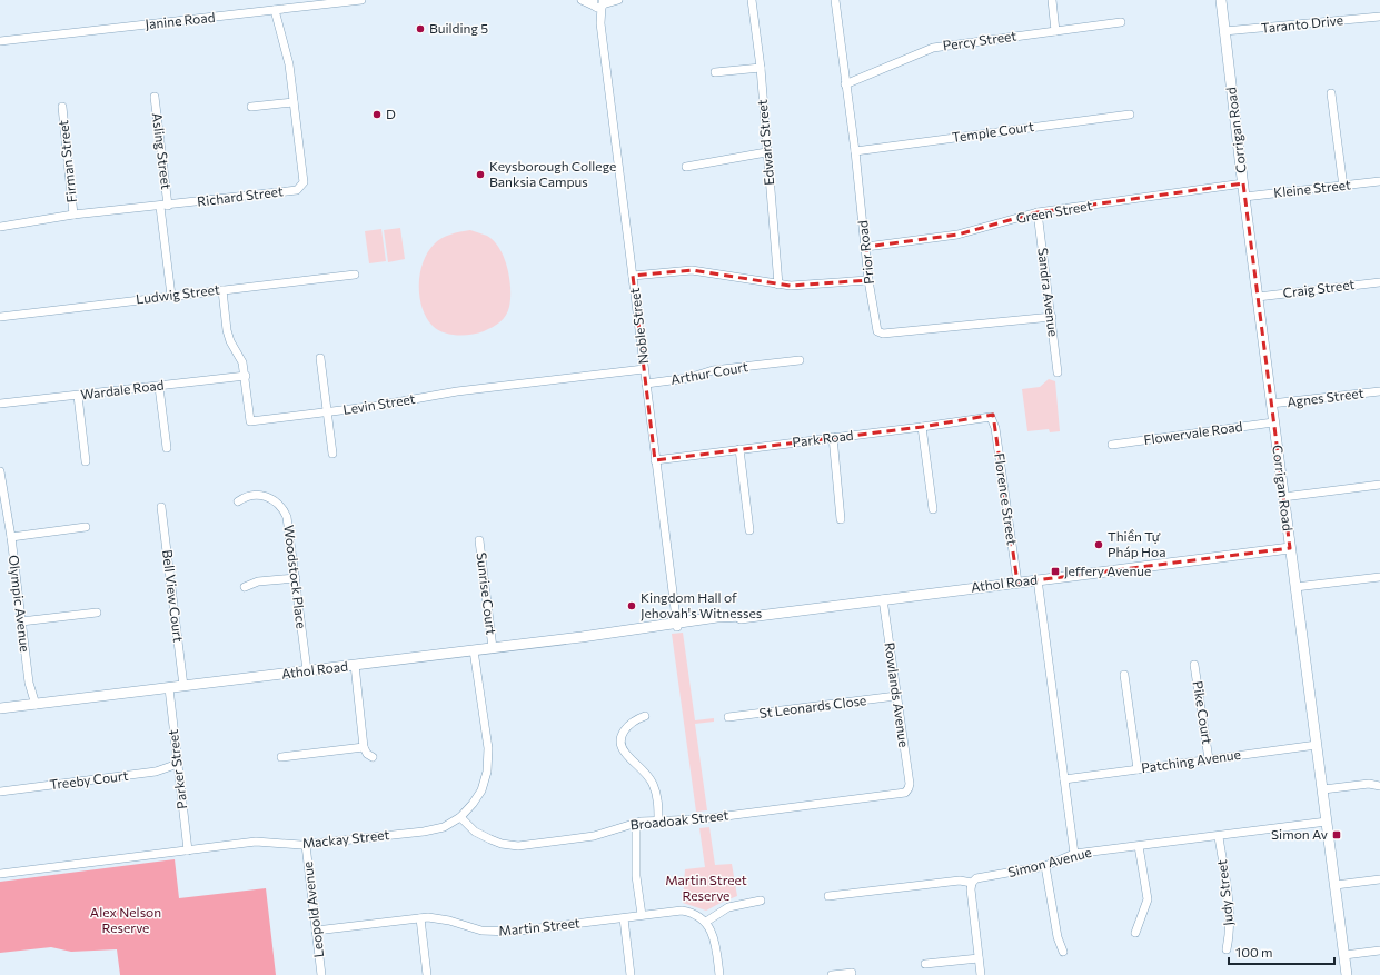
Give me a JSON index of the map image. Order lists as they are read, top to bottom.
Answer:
{
  "streets": {
    "main road": ["Corrigan Road", "Athol Road"],
    "street": [
      "Janine Road",
      "Taranto Drive",
      "Percy Street",
      "Temple Court",
      "Edward Street",
      "Asling Street",
      "Firman Street",
      "Kleine Street",
      "Richard Street",
      "Green Street",
      "Prior Road",
      "Craig Street",
      "Sandra Avenue",
      "Ludwig Street",
      "Noble Street",
      "Arthur Court",
      "Wardale Road",
      "Agnes Street",
      "Levin Street",
      "Flowervale Road",
      "Park Road",
      "Florence Street",
      "Woodstock Place",
      "Sunrise Court",
      "Bell View Court",
      "Olympic Avenue",
      "Rowlands Avenue",
      "St Leonards Close",
      "Pike Court",
      "Patching Avenue",
      "Parker Street",
      "Treeby Court",
      "Broadoak Street",
      "Mackay Street",
      "Simon Avenue",
      "Judy Street",
      "Leopold Avenue",
      "Martin Street"
    ]
  },
  "crossings": [
    ["Janine Road", "Richard Street"],
    ["Taranto Drive", "Corrigan Road"],
    ["Percy Street", "Prior Road"],
    ["Corrigan Road", "Kleine Street"],
    ["Corrigan Road", "Green Street"],
    ["Corrigan Road", "Craig Street"],
    ["Corrigan Road", "Agnes Street"],
    ["Corrigan Road", "Flowervale Road"],
    ["Corrigan Road", "Athol Road"],
    ["Corrigan Road", "Patching Avenue"],
    ["Corrigan Road", "Simon Avenue"],
    ["Temple Court", "Prior Road"],
    ["Asling Street", "Richard Street"],
    ["Asling Street", "Ludwig Street"],
    ["Firman Street", "Richard Street"],
    ["Green Street", "Prior Road"],
    ["Green Street", "Sandra Avenue"],
    ["Prior Road", "Sandra Avenue"],
    ["Ludwig Street", "Levin Street"],
    ["Noble Street", "Arthur Court"],
    ["Noble Street", "Levin Street"],
    ["Noble Street", "Park Road"],
    ["Noble Street", "Athol Road"],
    ["Wardale Road", "Levin Street"],
    ["Park Road", "Florence Street"],
    ["Florence Street", "Athol Road"],
    ["Woodstock Place", "Athol Road"],
    ["Athol Road", "Sunrise Court"],
    ["Athol Road", "Bell View Court"],
    ["Athol Road", "Olympic Avenue"],
    ["Athol Road", "Rowlands Avenue"],
    ["Athol Road", "Parker Street"],
    ["Athol Road", "Mackay Street"],
    ["Rowlands Avenue", "St Leonards Close"],
    ["Rowlands Avenue", "Broadoak Street"],
    ["Pike Court", "Patching Avenue"],
    ["Parker Street", "Treeby Court"],
    ["Parker Street", "Mackay Street"],
    ["Broadoak Street", "Mackay Street"],
    ["Mackay Street", "Leopold Avenue"],
    ["Simon Avenue", "Judy Street"],
    ["Leopold Avenue", "Martin Street"]
  ],
  "parks": ["Martin Street Reserve", "Alex Nelson Reserve"],
  "places": {
    "other": [
      "Building 5",
      "D",
      "Keysborough College Banksia Campus",
      "Thiền Tự Pháp Hoa",
      "Kingdom Hall of Jehovah's Witnesses"
    ],
    "transit": ["Jeffery Avenue", "Simon Av"]
  },
  "scale_bar": "100 m"
}
